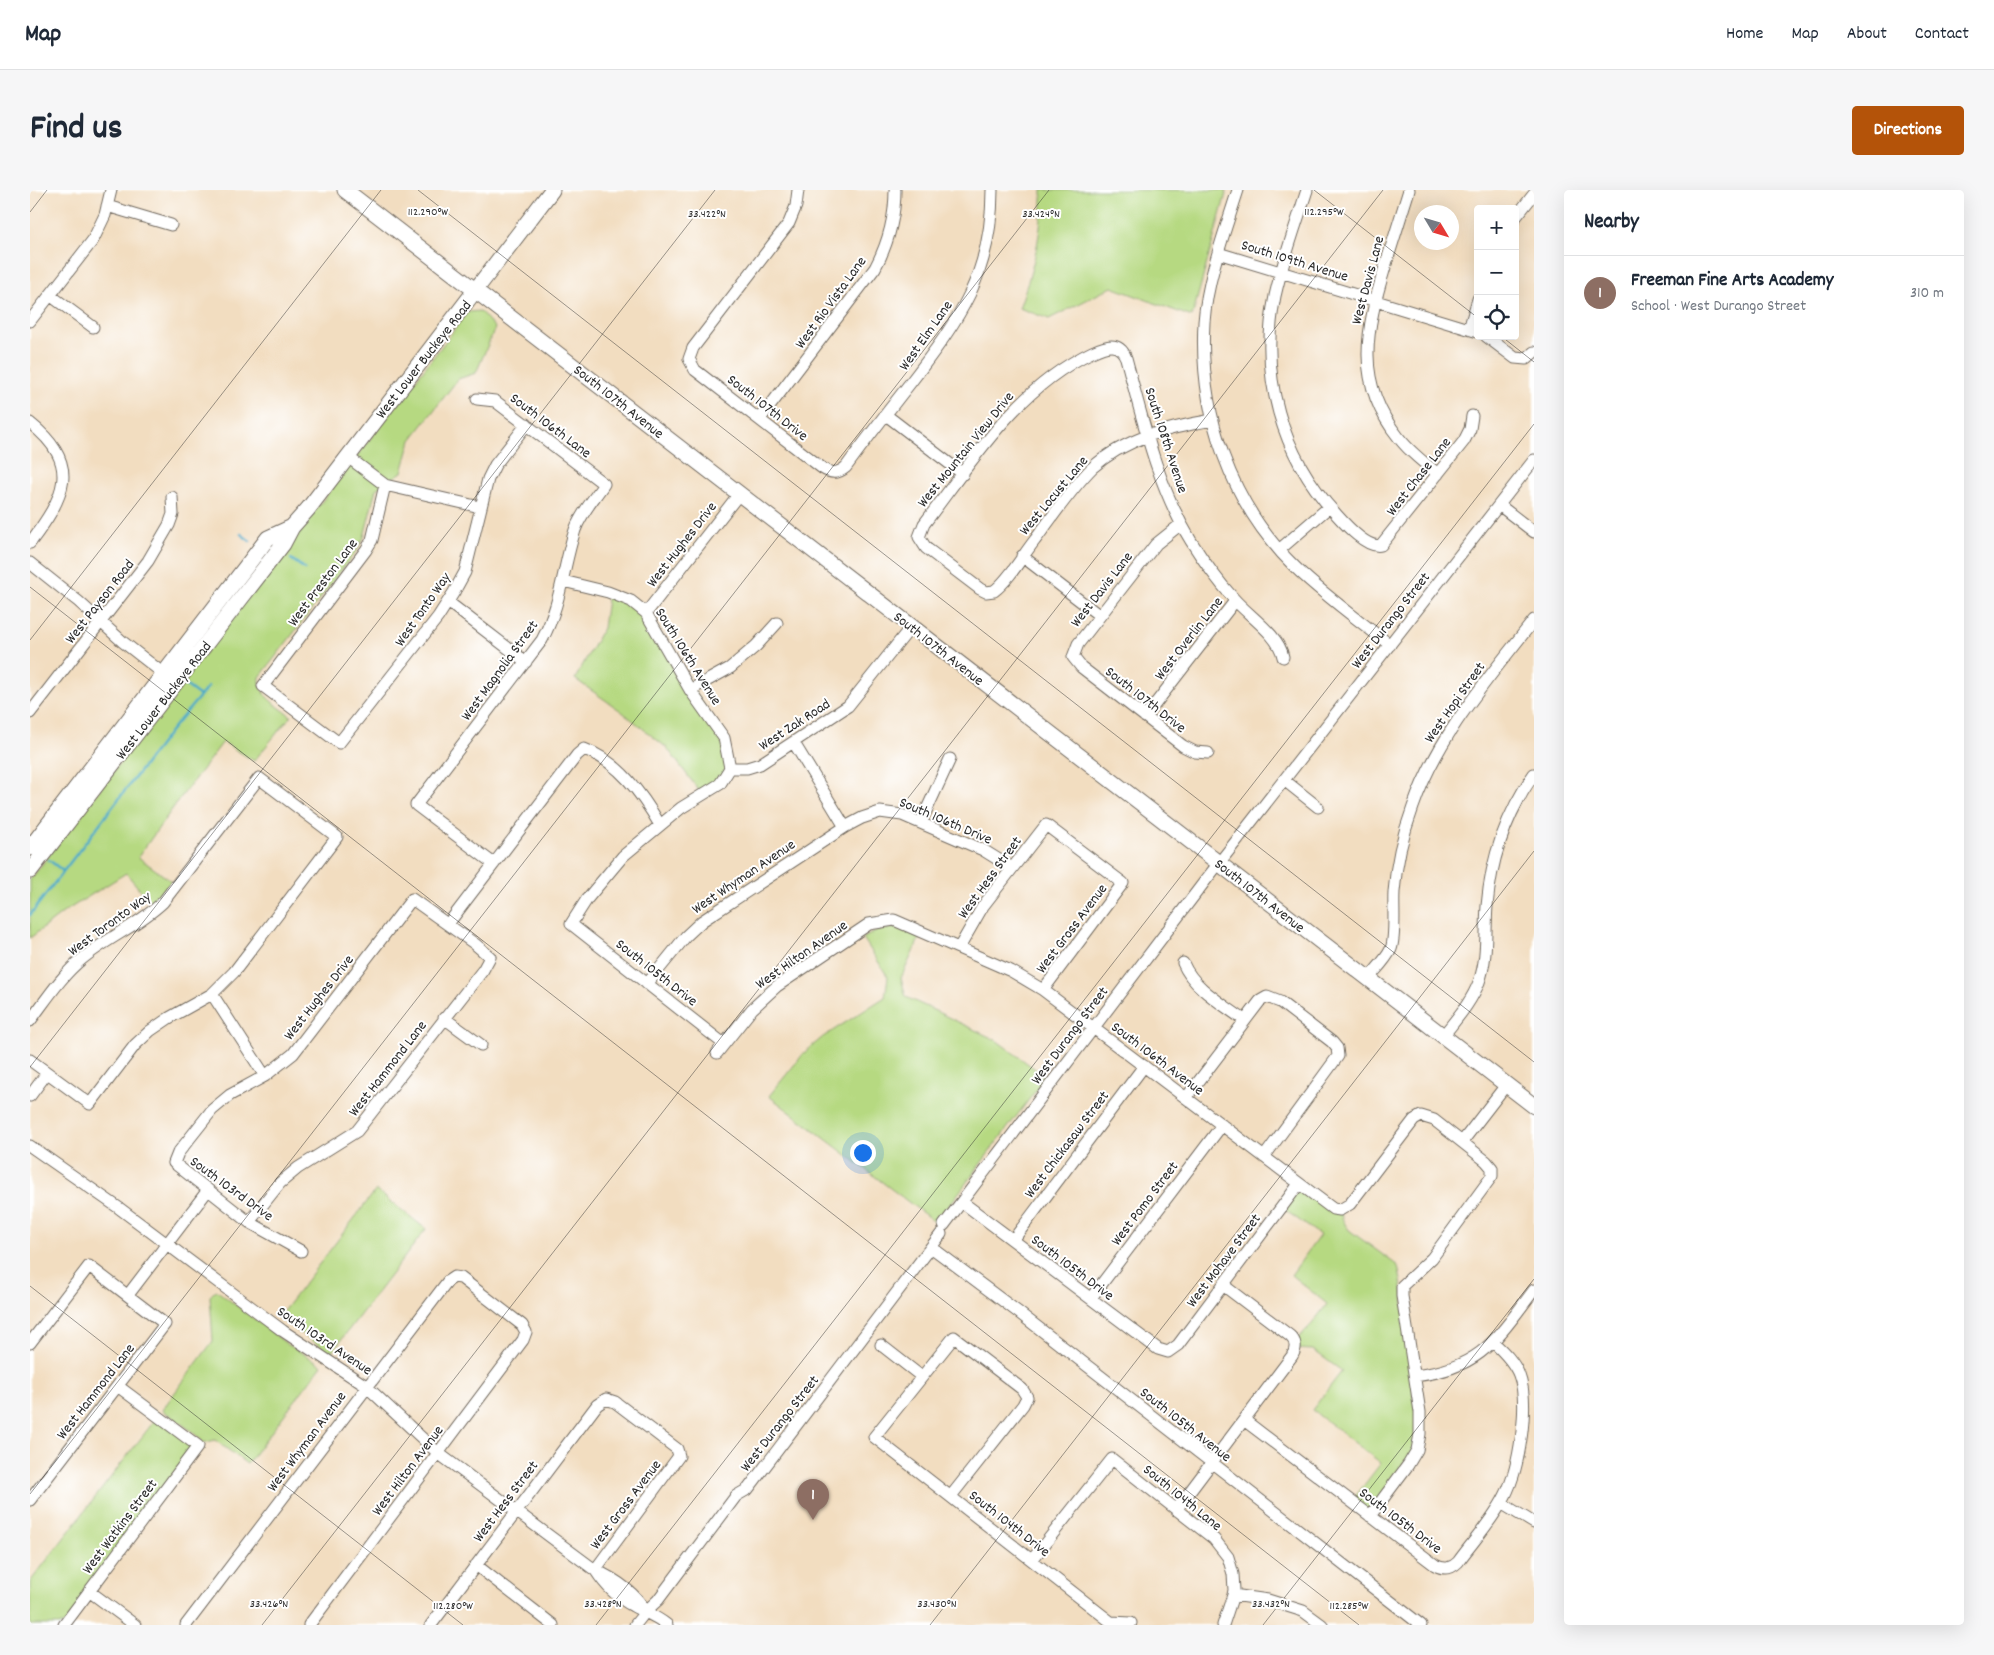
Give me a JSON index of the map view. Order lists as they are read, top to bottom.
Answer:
{
  "streets": {
    "main road": ["West Lower Buckeye Road", "South 107th Avenue"],
    "street": [
      "South 109th Avenue",
      "West Davis Lane",
      "West Rio Vista Lane",
      "West Elm Lane",
      "South 107th Drive",
      "South 106th Lane",
      "South 108th Avenue",
      "West Mountain View Drive",
      "West Chase Lane",
      "West Locust Lane",
      "West Hughes Drive",
      "West Preston Lane",
      "West Payson Road",
      "West Tonto Way",
      "West Durango Street",
      "West Overlin Lane",
      "South 106th Avenue",
      "West Magnolia Street",
      "West Hopi Street",
      "West Zak Road",
      "South 106th Drive",
      "West Whyman Avenue",
      "West Hess Street",
      "West Toronto Way",
      "West Gross Avenue",
      "West Hilton Avenue",
      "South 105th Drive",
      "West Hammond Lane",
      "West Chickasaw Street",
      "South 103rd Drive",
      "West Pomo Street",
      "West Mohave Street",
      "South 103rd Avenue",
      "South 105th Avenue",
      "South 104th Lane",
      "South 104th Drive",
      "West Watkins Street"
    ]
  },
  "crossings": [
    ["South 109th Avenue", "West Davis Lane"],
    ["West Davis Lane", "South 107th Drive"],
    ["West Davis Lane", "South 108th Avenue"],
    ["West Davis Lane", "West Chase Lane"],
    ["West Rio Vista Lane", "South 107th Drive"],
    ["West Elm Lane", "South 107th Drive"],
    ["West Lower Buckeye Road", "South 107th Avenue"],
    ["South 107th Avenue", "West Hughes Drive"],
    ["South 107th Avenue", "West Durango Street"],
    ["South 107th Avenue", "West Hopi Street"],
    ["South 107th Avenue", "West Zak Road"],
    ["South 107th Drive", "West Overlin Lane"],
    ["South 106th Lane", "West Tonto Way"],
    ["South 106th Lane", "West Magnolia Street"],
    ["South 108th Avenue", "West Mountain View Drive"],
    ["South 108th Avenue", "West Locust Lane"],
    ["South 108th Avenue", "West Overlin Lane"],
    ["West Mountain View Drive", "West Locust Lane"],
    ["West Hughes Drive", "South 106th Avenue"],
    ["West Hughes Drive", "West Hammond Lane"],
    ["West Hughes Drive", "South 103rd Drive"],
    ["West Preston Lane", "West Tonto Way"],
    ["West Durango Street", "South 106th Avenue"],
    ["West Durango Street", "South 105th Drive"],
    ["West Durango Street", "South 103rd Avenue"],
    ["West Durango Street", "South 105th Avenue"],
    ["South 106th Avenue", "West Magnolia Street"],
    ["South 106th Avenue", "West Zak Road"],
    ["South 106th Avenue", "West Hess Street"],
    ["South 106th Avenue", "West Gross Avenue"],
    ["South 106th Avenue", "West Hilton Avenue"],
    ["South 106th Avenue", "West Chickasaw Street"],
    ["South 106th Avenue", "West Pomo Street"],
    ["South 106th Avenue", "West Mohave Street"],
    ["South 106th Drive", "West Whyman Avenue"],
    ["South 106th Drive", "West Hess Street"],
    ["West Whyman Avenue", "West Hilton Avenue"],
    ["West Whyman Avenue", "South 105th Drive"],
    ["West Whyman Avenue", "South 103rd Avenue"],
    ["West Hess Street", "West Gross Avenue"],
    ["West Hess Street", "South 103rd Avenue"],
    ["West Gross Avenue", "South 103rd Avenue"],
    ["West Hilton Avenue", "South 105th Drive"],
    ["West Hilton Avenue", "South 103rd Avenue"],
    ["South 105th Drive", "West Chickasaw Street"],
    ["South 105th Drive", "West Pomo Street"],
    ["South 105th Drive", "West Mohave Street"],
    ["West Hammond Lane", "South 103rd Drive"],
    ["West Hammond Lane", "West Watkins Street"],
    ["South 104th Lane", "South 104th Drive"]
  ],
  "north": "bottom right",
  "page": {
    "header": "Map",
    "nav": [
      "Home",
      "Map",
      "About",
      "Contact"
    ],
    "title": "Find us",
    "buttons": "Directions",
    "heading": "Nearby",
    "map_buttons": ["+", "−"],
    "list": [
      {
        "mark": "1",
        "name": "Freeman Fine Arts Academy",
        "note": "School · West Durango Street",
        "value": "310 m"
      }
    ],
    "pins": "1"
  },
  "coordinates": [
    "112.290°W",
    "112.295°W",
    "33.422°N",
    "33.424°N",
    "33.426°N",
    "33.428°N",
    "33.430°N",
    "33.432°N",
    "112.280°W",
    "112.285°W"
  ]
}
